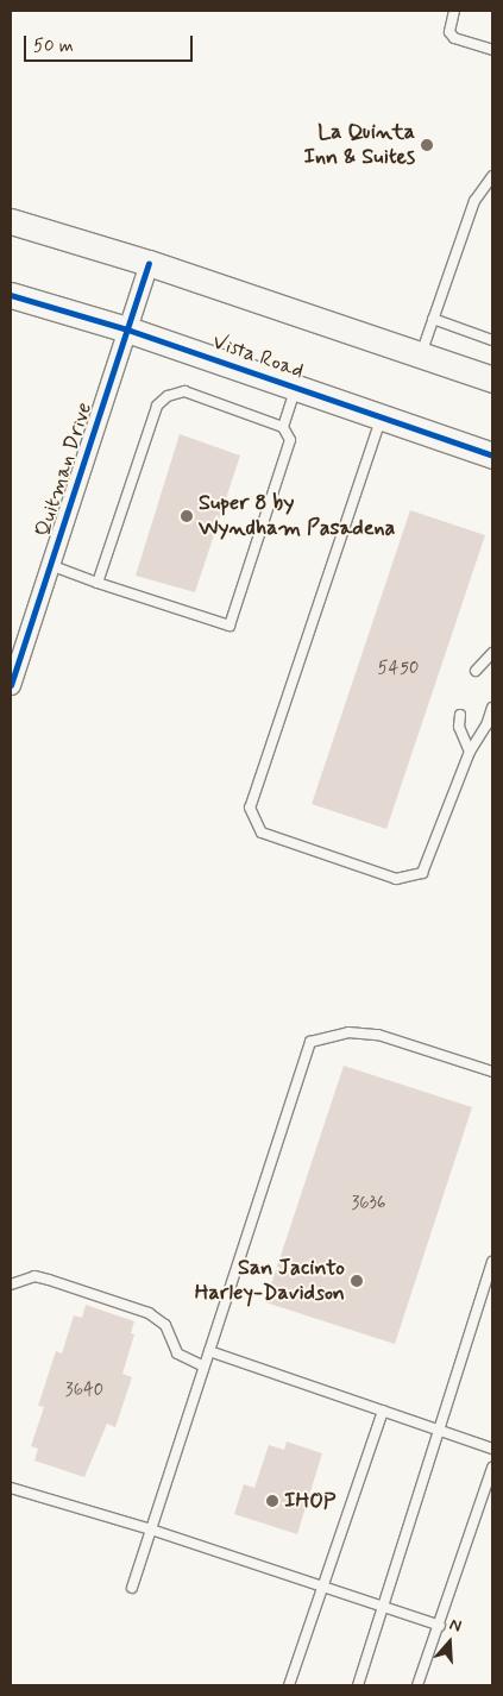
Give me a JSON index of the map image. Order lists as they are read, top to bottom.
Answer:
{
  "streets": {
    "street": ["Vista Road", "Quitman Drive"]
  },
  "crossings": [
    ["Vista Road", "Quitman Drive"]
  ],
  "places": [
    "La Quinta Inn & Suites",
    "Super 8 by Wyndham Pasadena",
    "San Jacinto Harley-Davidson",
    "IHOP"
  ],
  "house_numbers": ["5450", "3636", "3640"],
  "scale_bar": "50 m",
  "north": "top"
}
